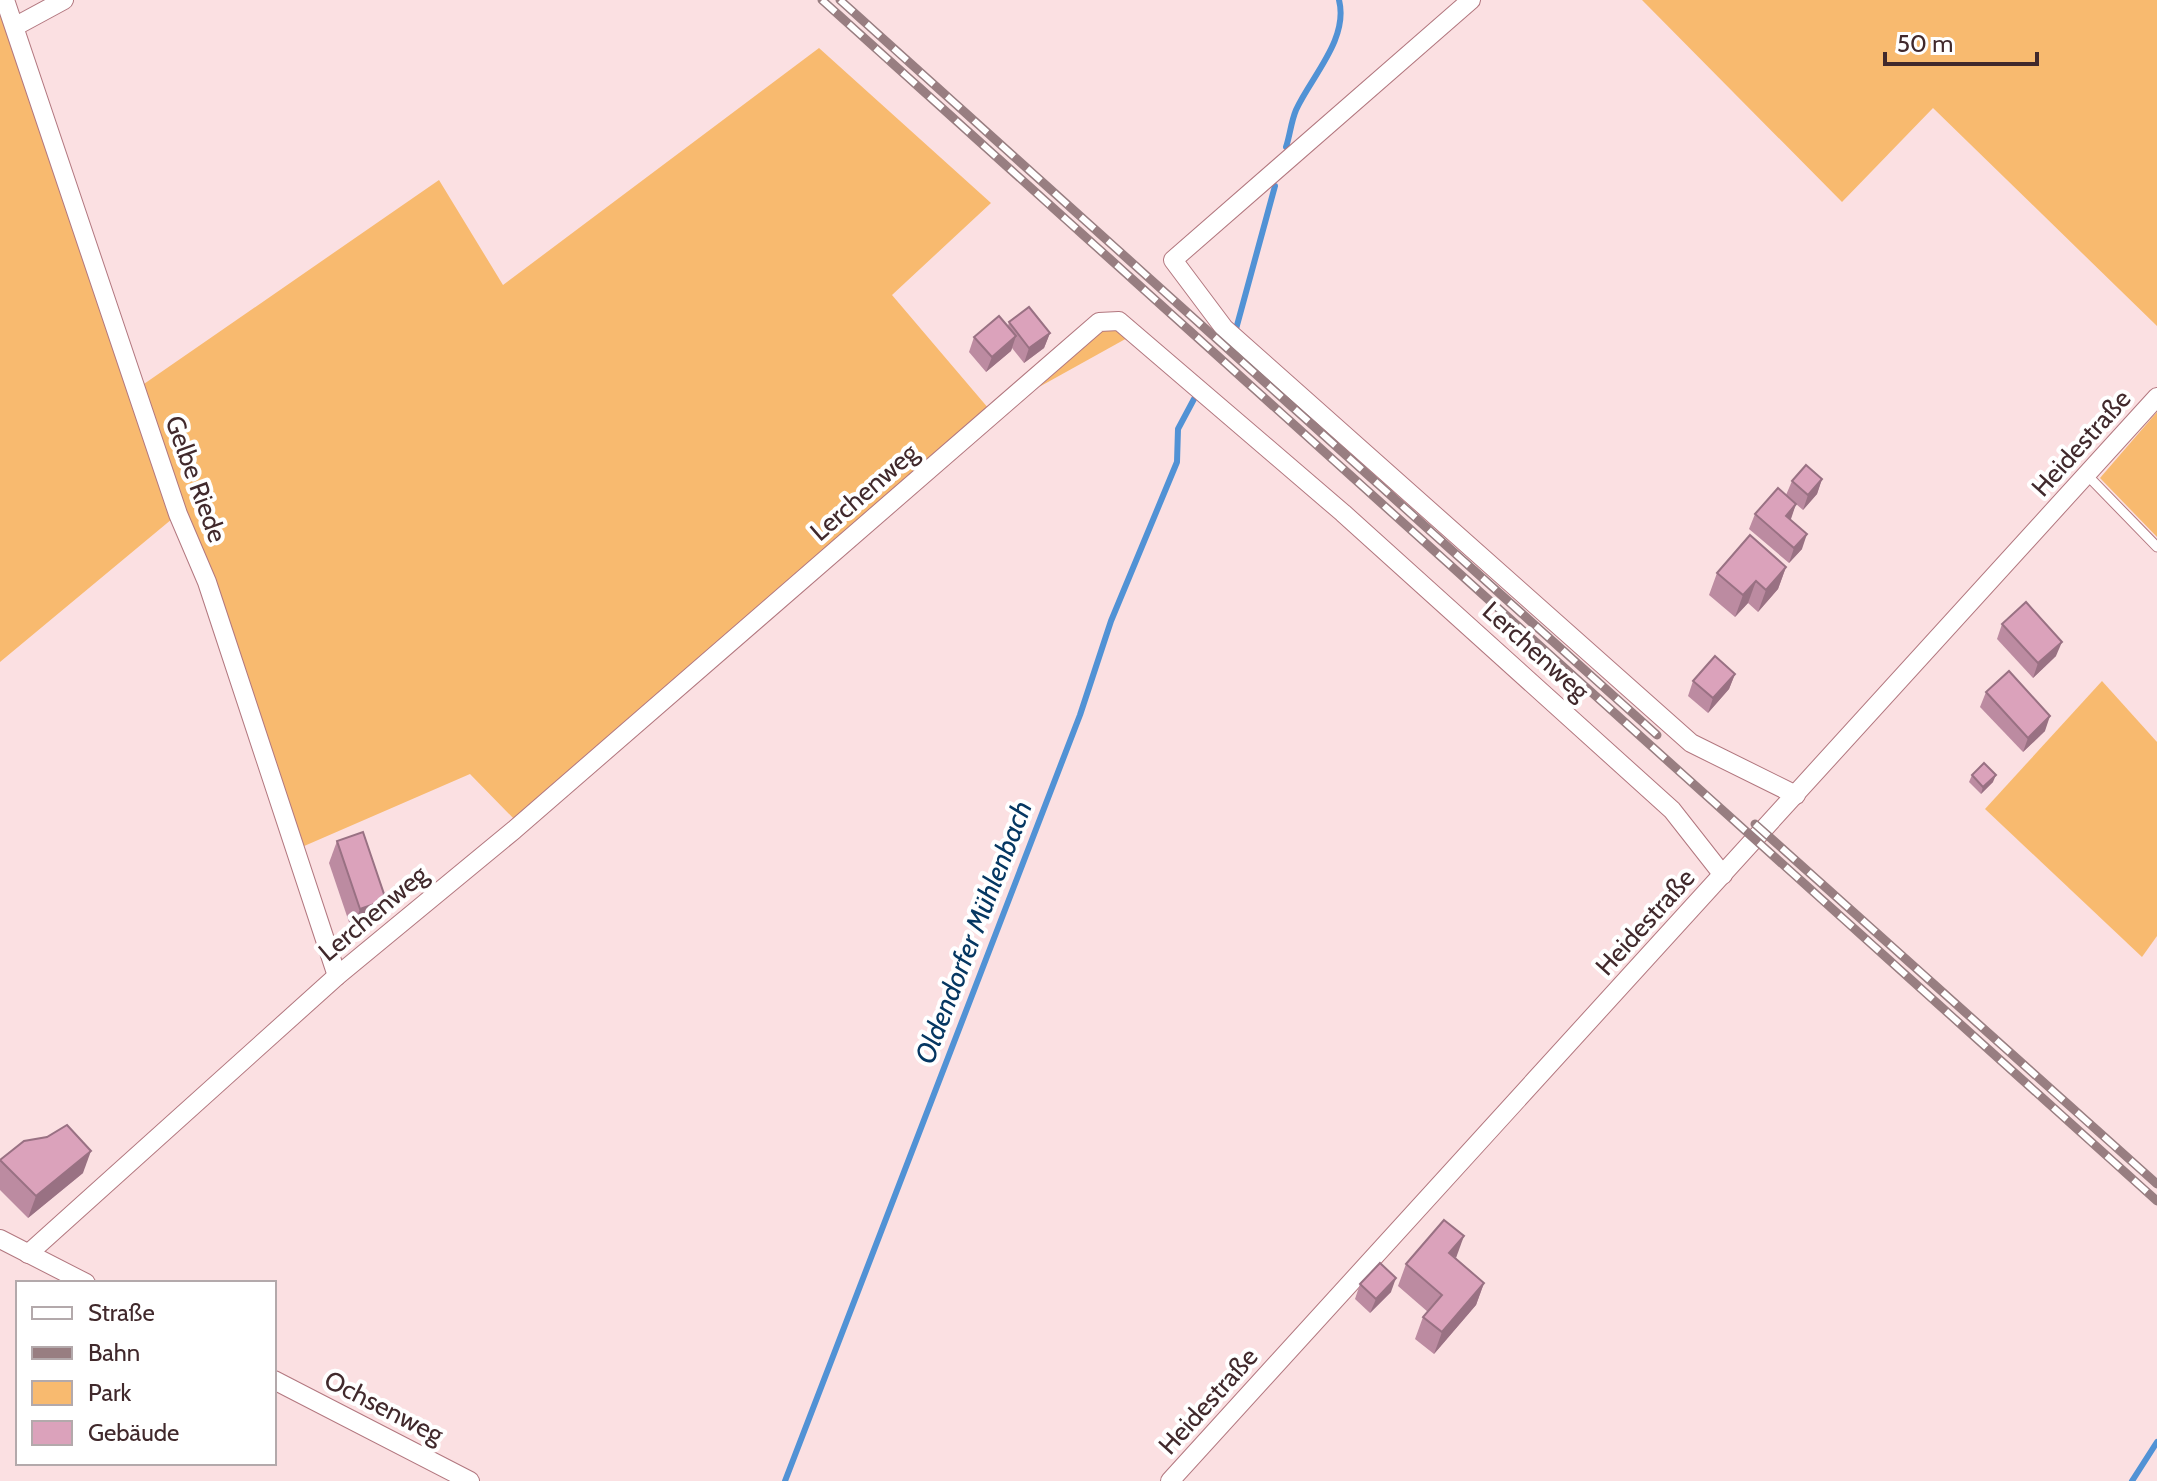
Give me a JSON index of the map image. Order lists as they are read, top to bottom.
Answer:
{
  "streets": {
    "street": [
      "Heidestraße",
      "Gelbe Riede",
      "Lerchenweg",
      "Ochsenweg"
    ]
  },
  "crossings": [
    ["Heidestraße", "Lerchenweg"],
    ["Gelbe Riede", "Lerchenweg"]
  ],
  "water": ["Oldendorfer Mühlenbach"],
  "legend": [
    "Straße",
    "Bahn",
    "Park",
    "Gebäude"
  ],
  "scale_bar": "50 m"
}
